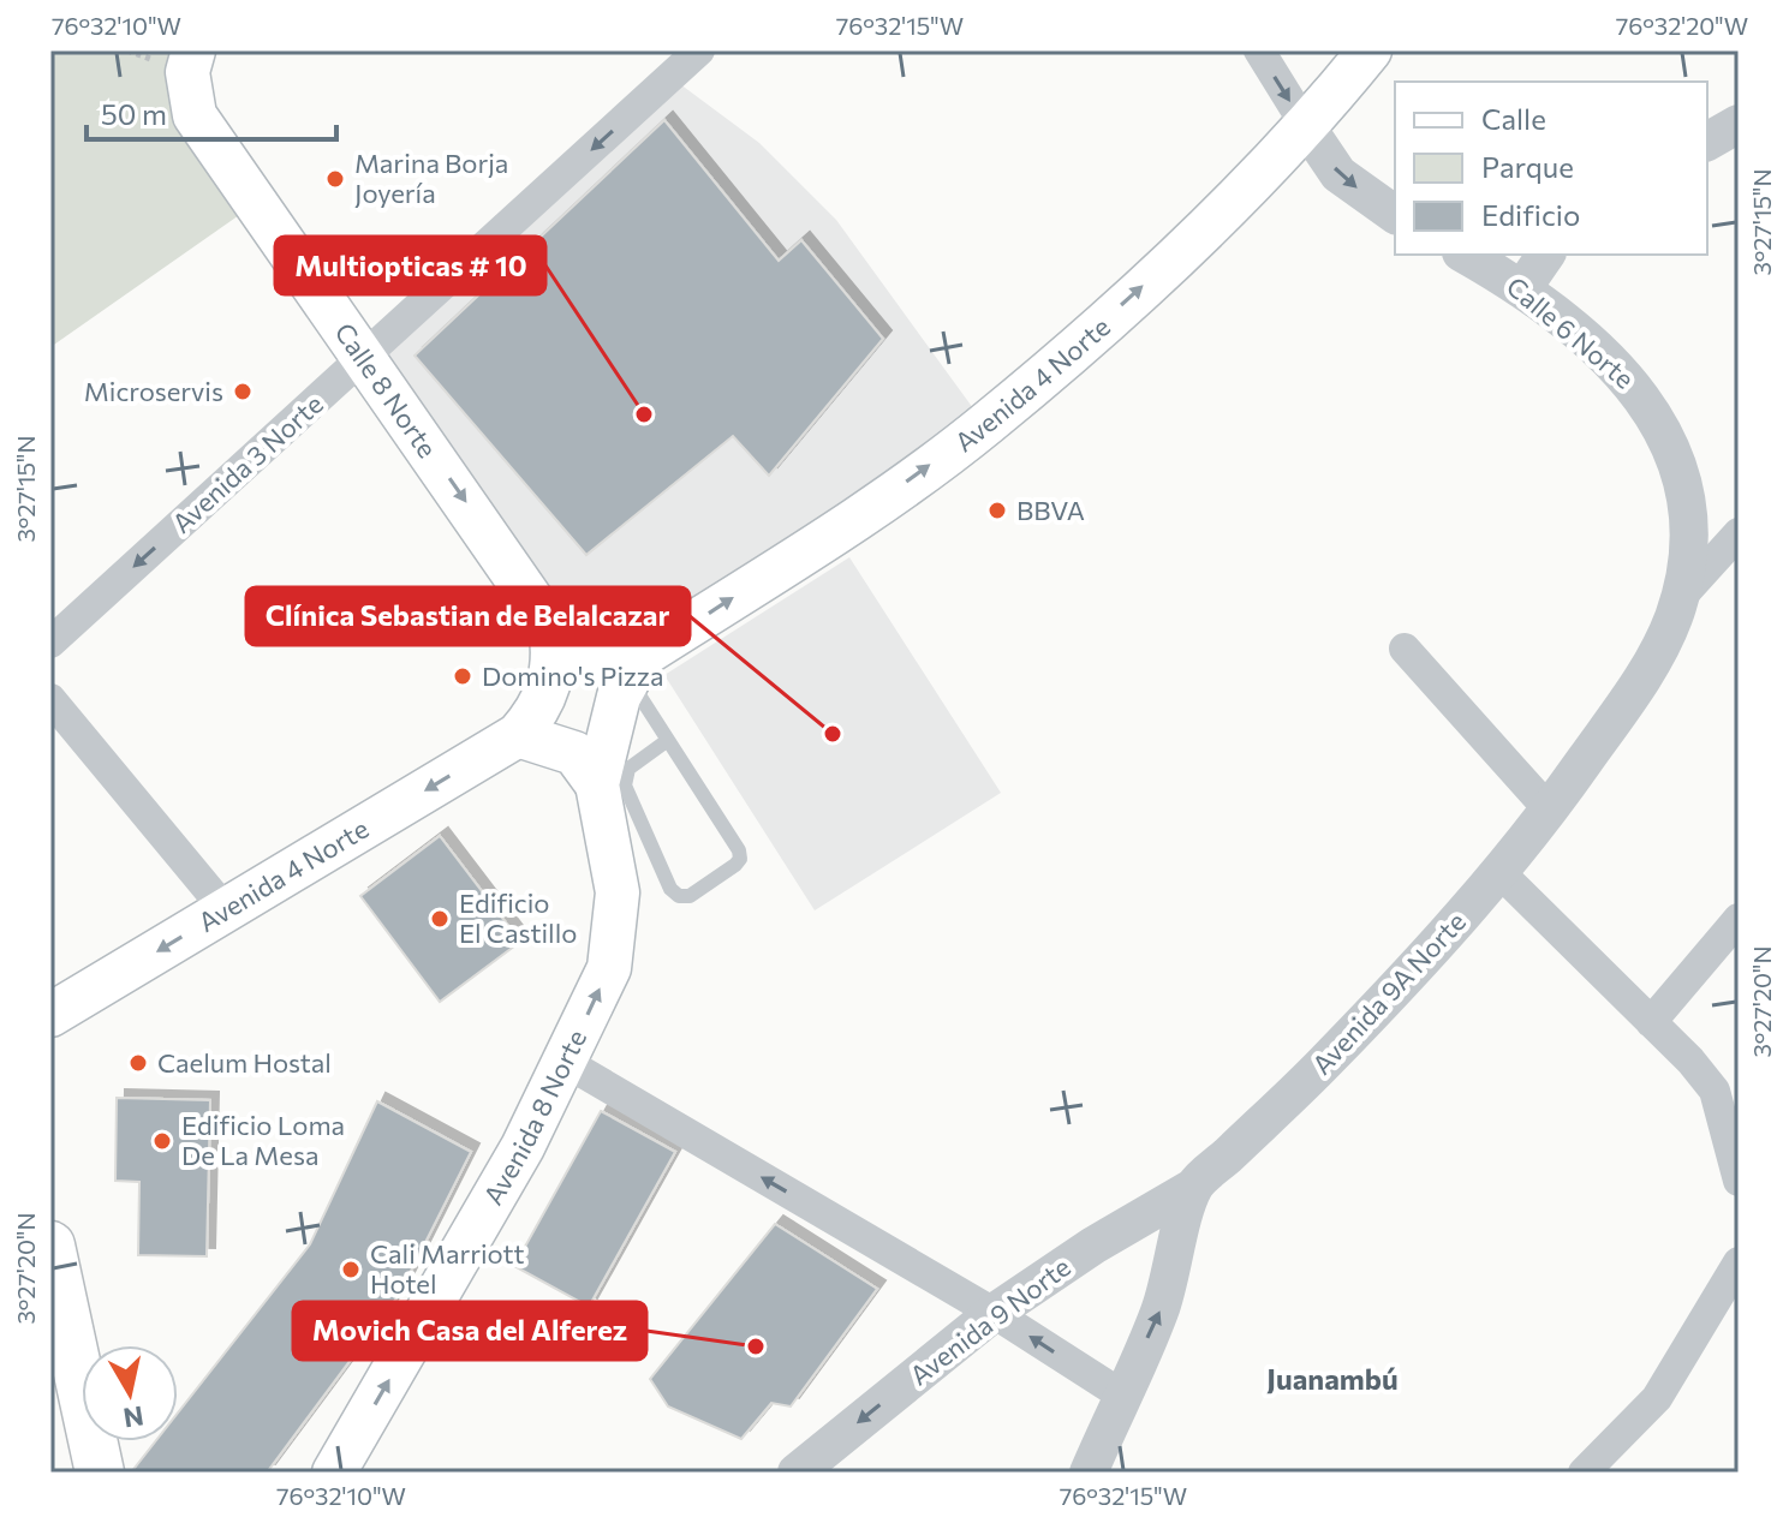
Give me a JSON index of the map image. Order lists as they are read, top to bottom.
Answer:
{
  "streets": {
    "main road": ["Avenida 4 Norte", "Calle 8 Norte", "Avenida 8 Norte"],
    "street": [
      "Calle 6 Norte",
      "Avenida 3 Norte",
      "Avenida 9A Norte",
      "Avenida 9 Norte"
    ]
  },
  "crossings": [
    ["Calle 6 Norte", "Avenida 9A Norte"],
    ["Avenida 4 Norte", "Calle 8 Norte"],
    ["Avenida 4 Norte", "Avenida 8 Norte"],
    ["Calle 8 Norte", "Avenida 3 Norte"],
    ["Calle 8 Norte", "Avenida 8 Norte"],
    ["Avenida 9A Norte", "Avenida 9 Norte"]
  ],
  "one_way": [
    "Calle 8 Norte",
    "Avenida 3 Norte",
    "Avenida 8 Norte",
    "Avenida 9 Norte"
  ],
  "districts": ["Juanambú"],
  "places": [
    "Marina Borja Joyería",
    "Microservis",
    "Multiopticas # 10",
    "BBVA",
    "Domino's Pizza",
    "Clínica Sebastian de Belalcazar",
    "Edificio El Castillo",
    "Caelum Hostal",
    "Edificio Loma De La Mesa",
    "Cali Marriott Hotel",
    "Movich Casa del Alferez"
  ],
  "legend": ["Calle", "Parque", "Edificio"],
  "scale_bar": "50 m",
  "north": "bottom",
  "coordinates": [
    "76°32'10\"W",
    "76°32'15\"W",
    "76°32'20\"W",
    "3°27'15\"N",
    "3°27'20\"N"
  ]
}
